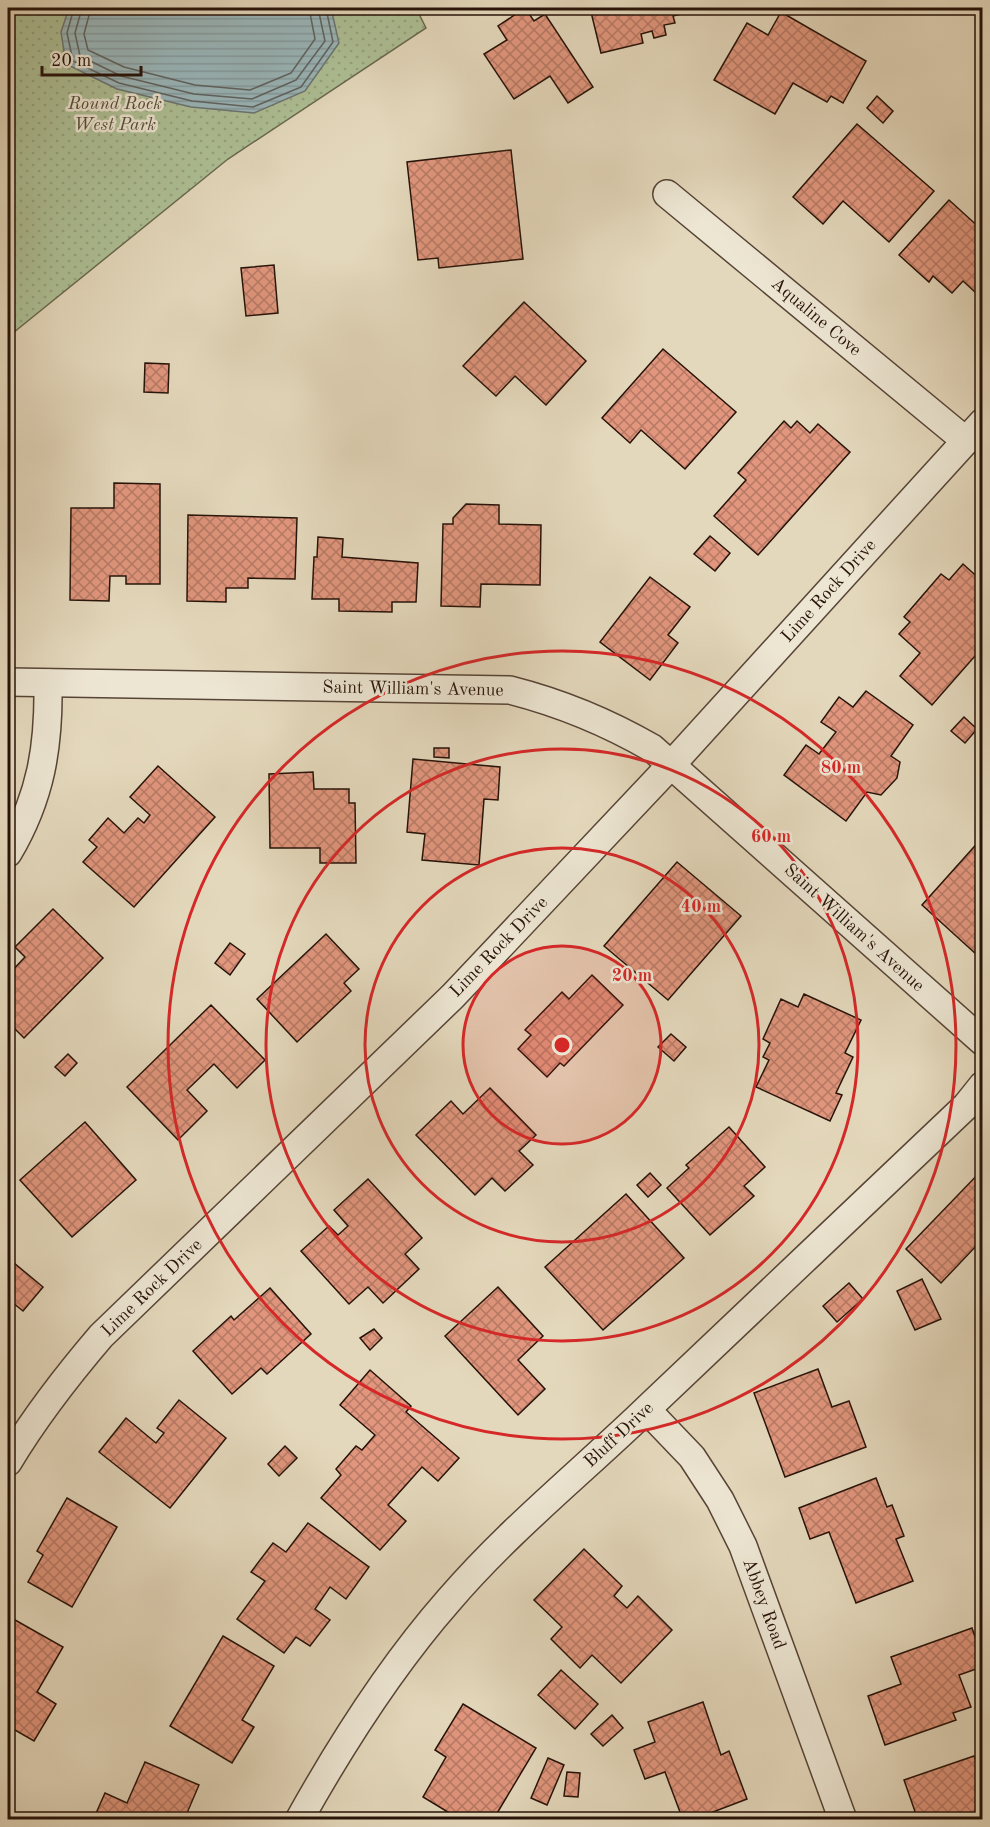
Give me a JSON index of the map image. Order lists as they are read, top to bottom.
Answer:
{
  "streets": {
    "street": [
      "Aqualine Cove",
      "Lime Rock Drive",
      "Saint William's Avenue",
      "Bluff Drive",
      "Abbey Road"
    ]
  },
  "crossings": [
    ["Aqualine Cove", "Lime Rock Drive"],
    ["Lime Rock Drive", "Saint William's Avenue"],
    ["Bluff Drive", "Abbey Road"]
  ],
  "parks": ["Round Rock West Park"],
  "scale_bar": "20 m",
  "rings": [
    "80 m",
    "60 m",
    "40 m",
    "20 m"
  ]
}
